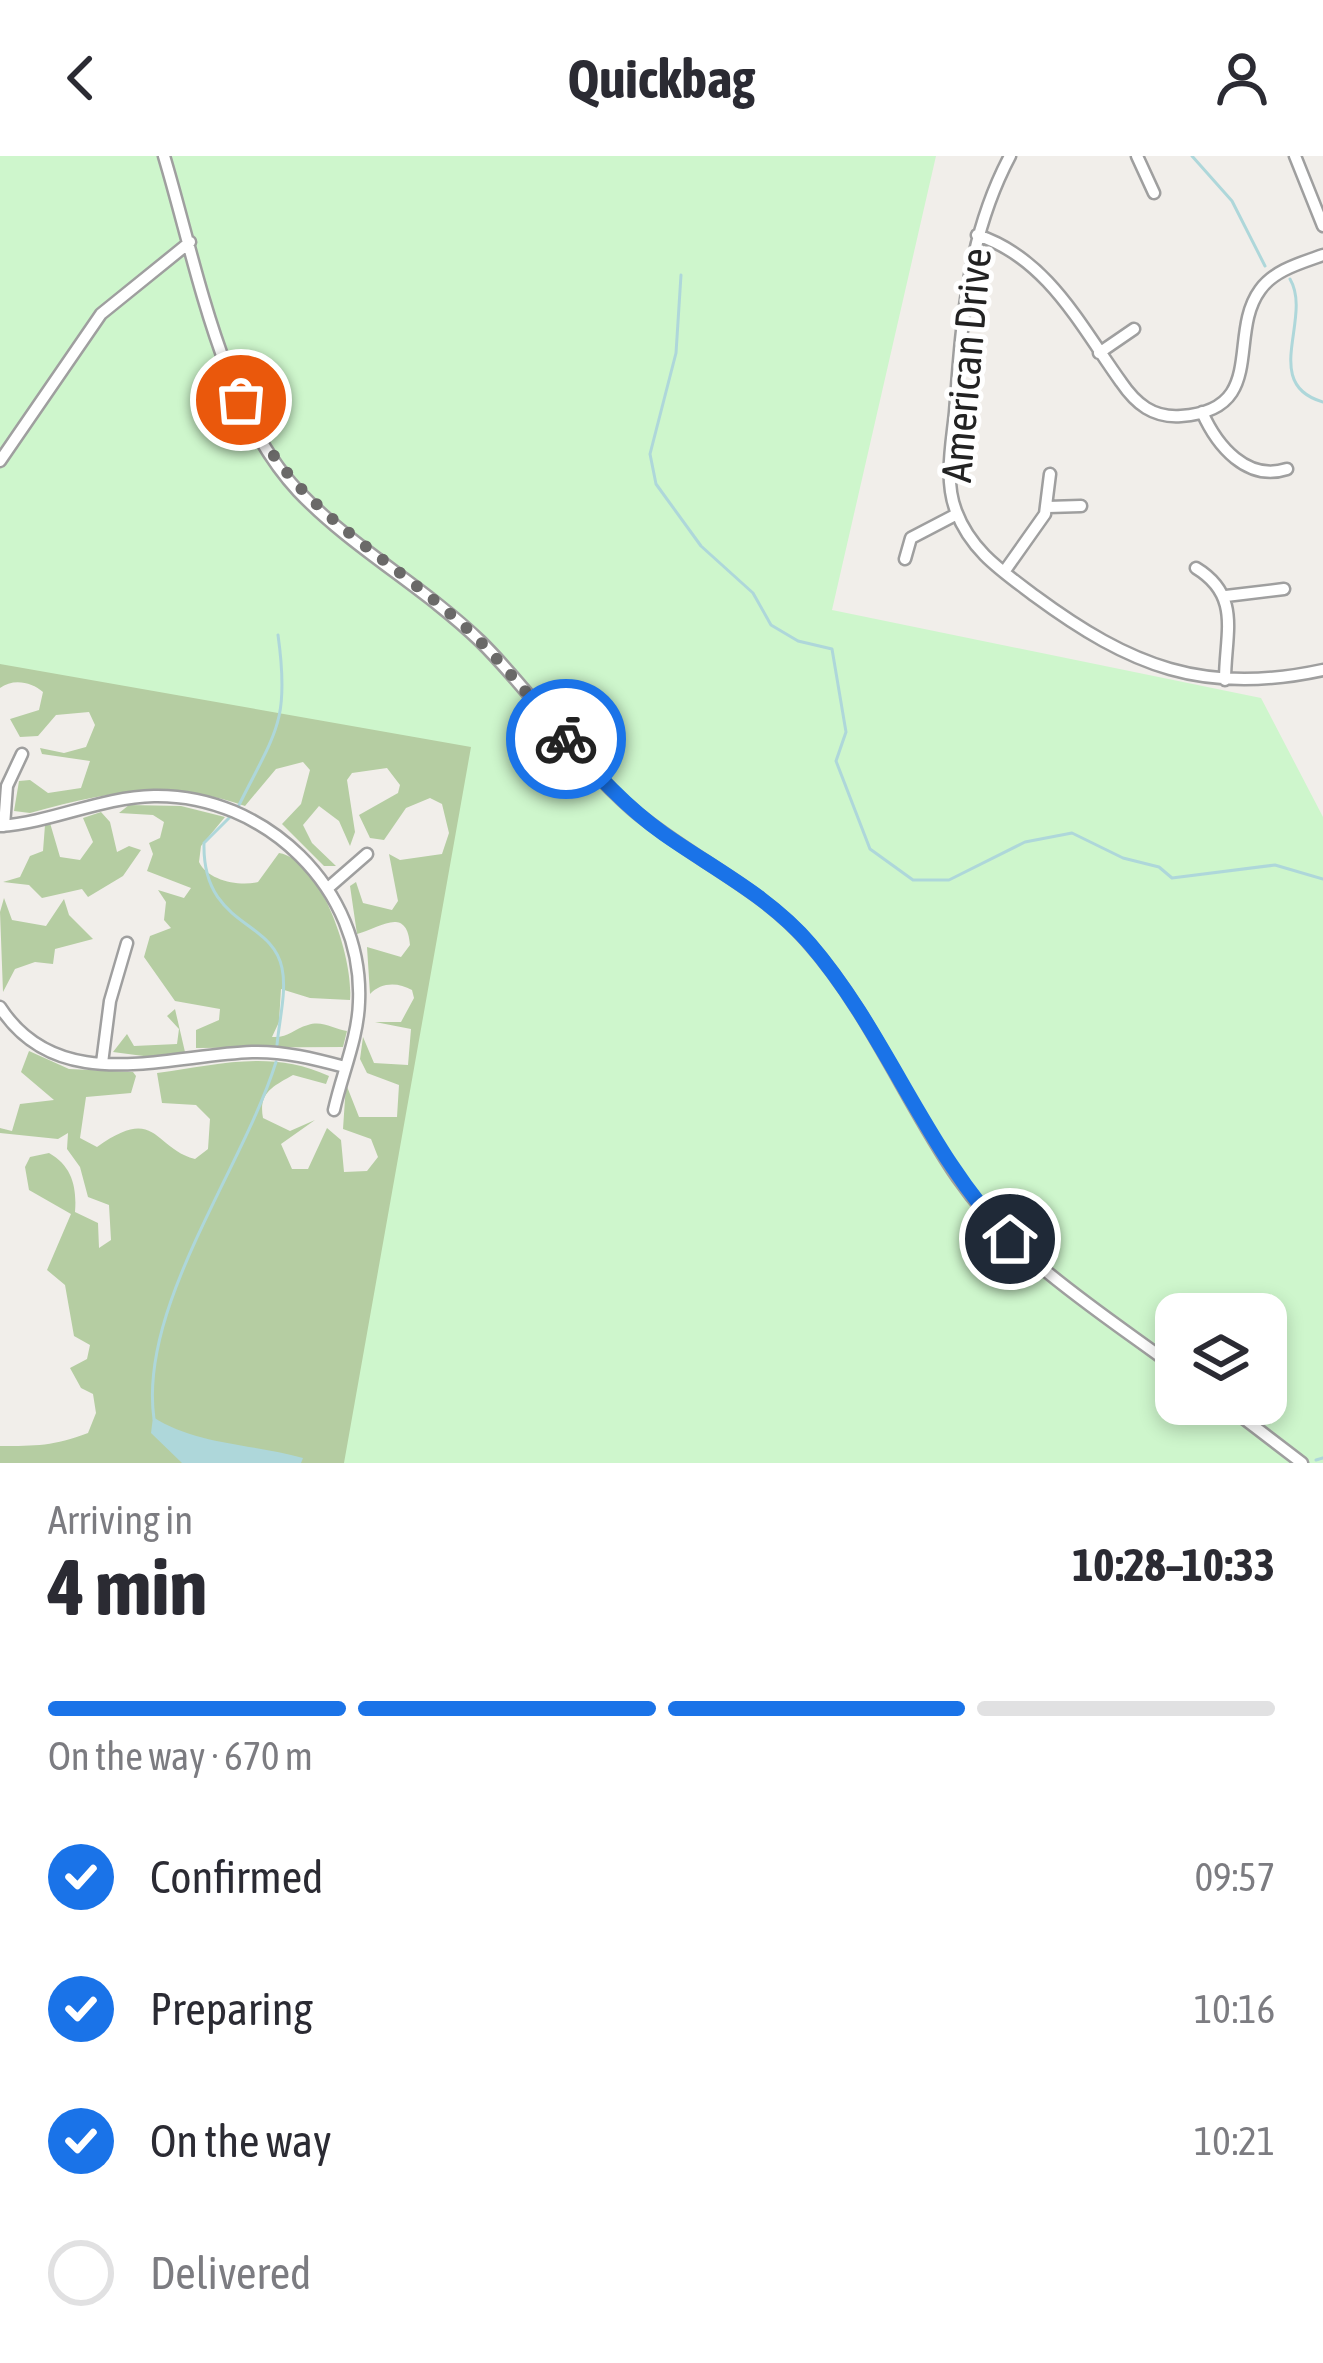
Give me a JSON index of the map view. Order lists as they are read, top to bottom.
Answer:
{
  "streets": {
    "street": ["American Drive"]
  },
  "page": {
    "header": "Quickbag",
    "heading": ["4 min", "Arriving in", "10:28–10:33"],
    "bar": "On the way · 670 m",
    "list": [
      ["Confirmed", "09:57"],
      ["Preparing", "10:16"],
      ["On the way", "10:21"],
      "Delivered"
    ]
  }
}
